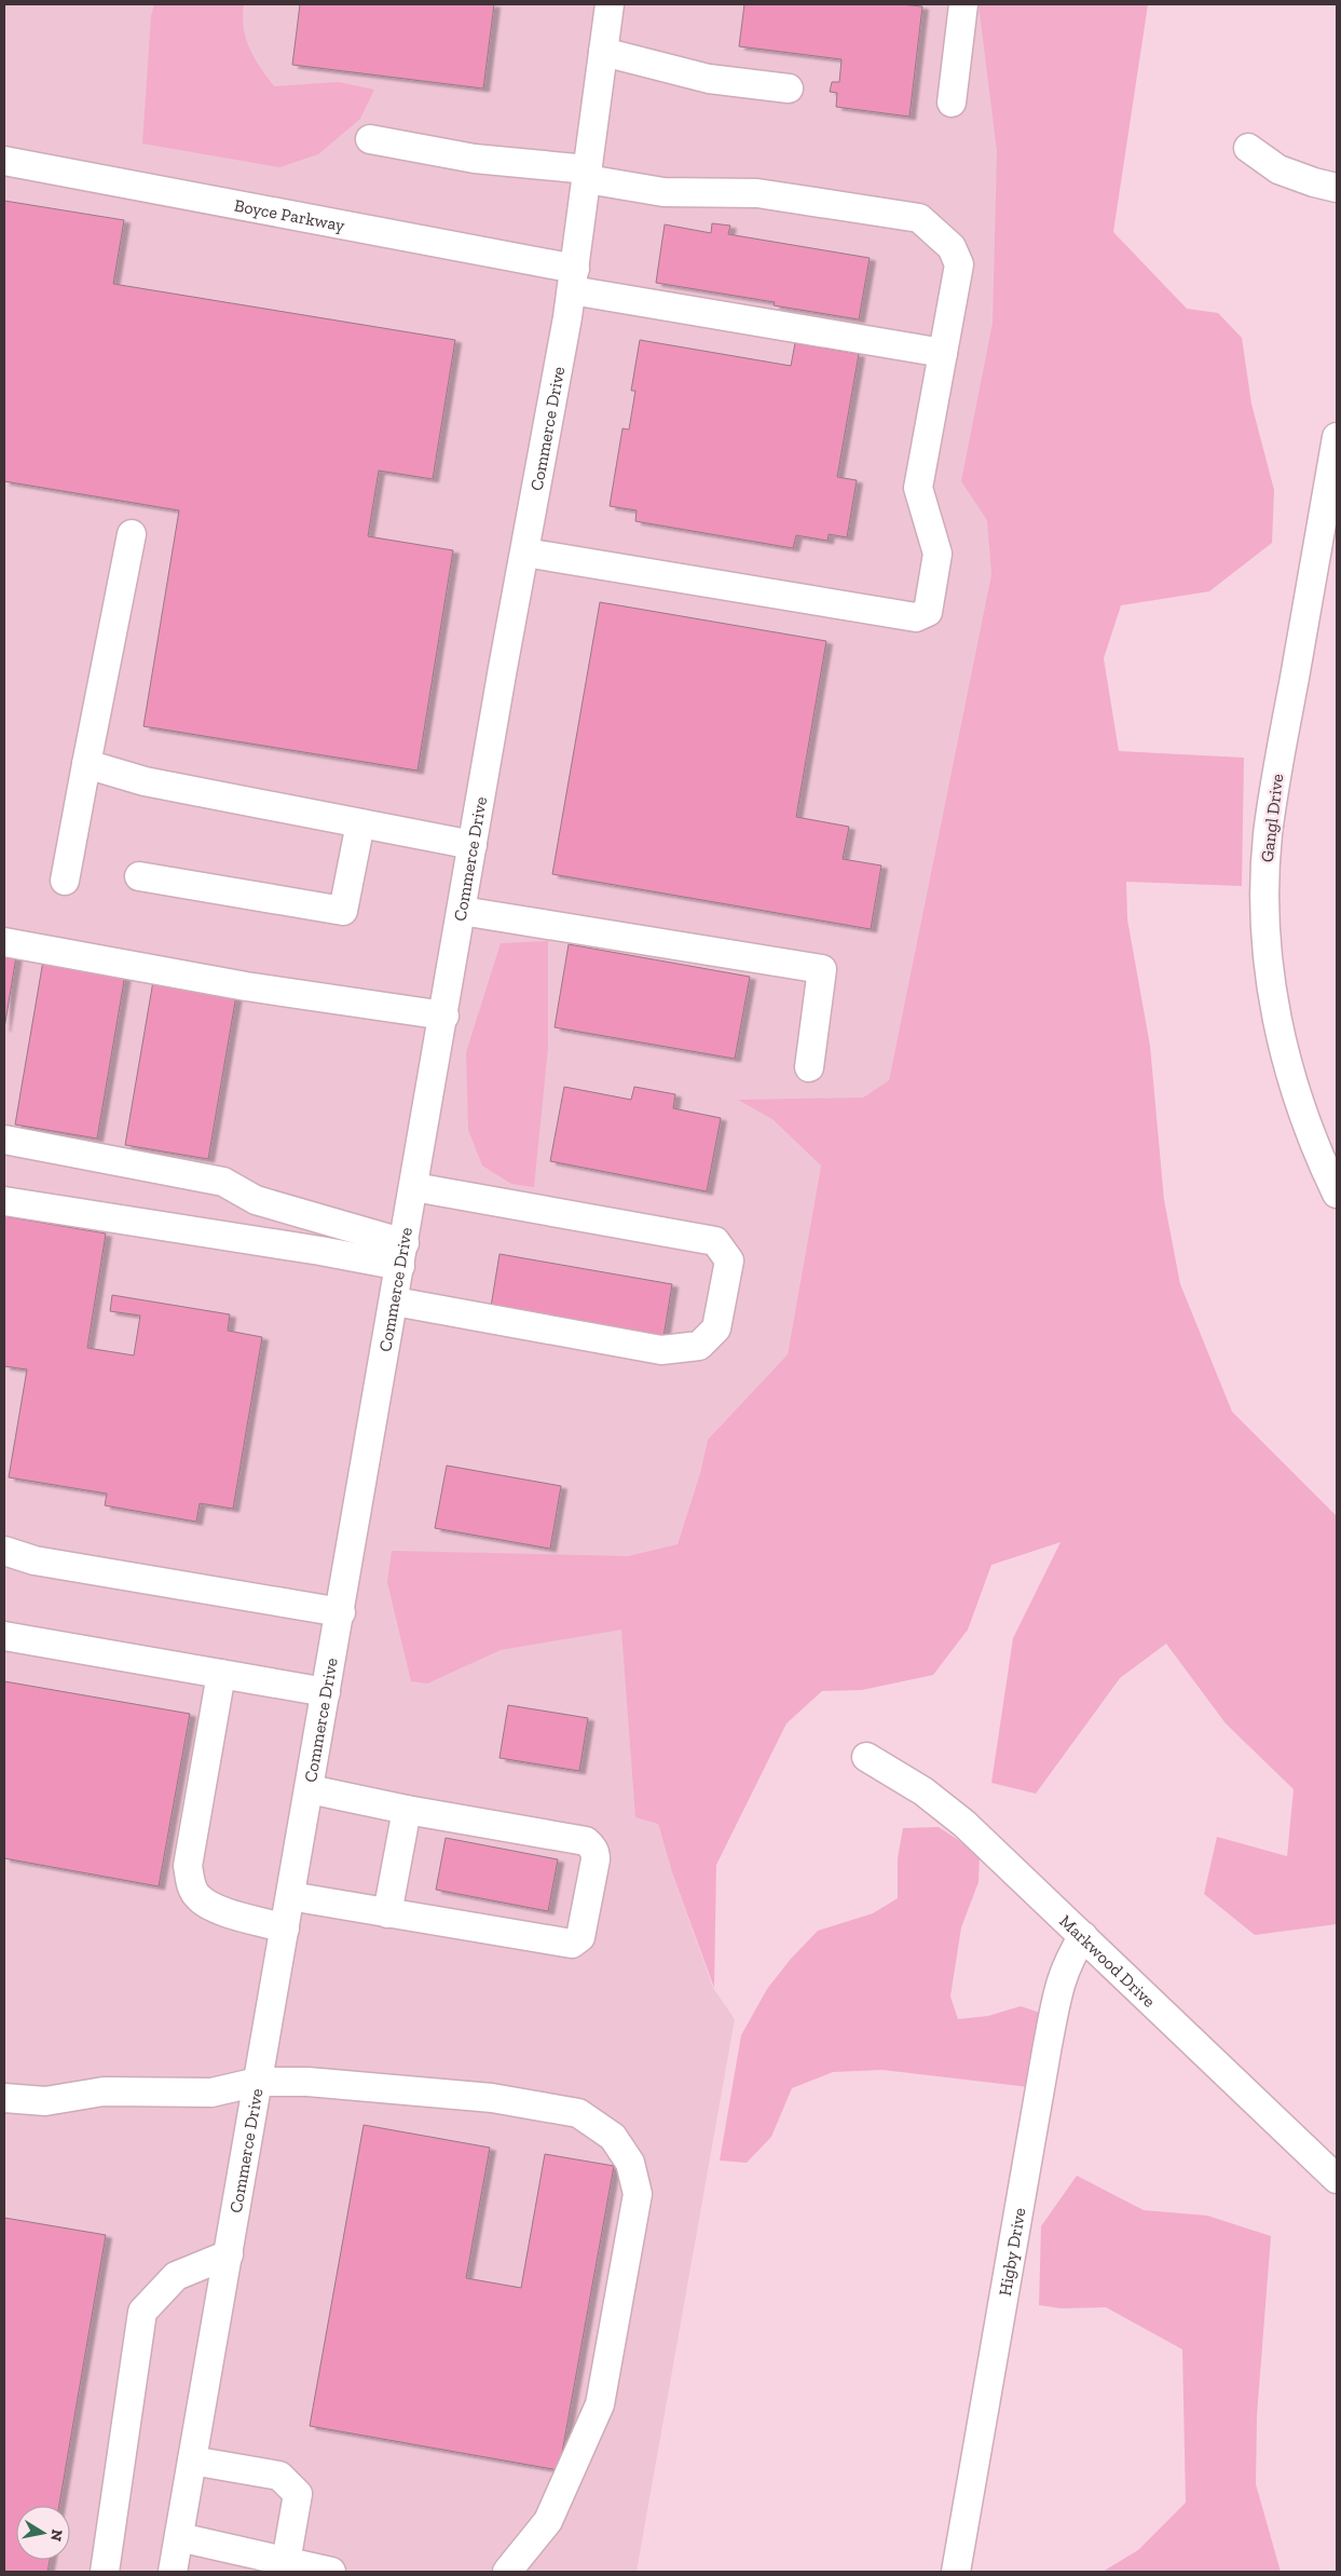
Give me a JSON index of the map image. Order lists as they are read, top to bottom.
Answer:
{
  "streets": {
    "street": [
      "Boyce Parkway",
      "Commerce Drive",
      "Gangl Drive",
      "Markwood Drive",
      "Higby Drive"
    ]
  },
  "crossings": [
    ["Boyce Parkway", "Commerce Drive"],
    ["Markwood Drive", "Higby Drive"]
  ],
  "north": "right"
}
